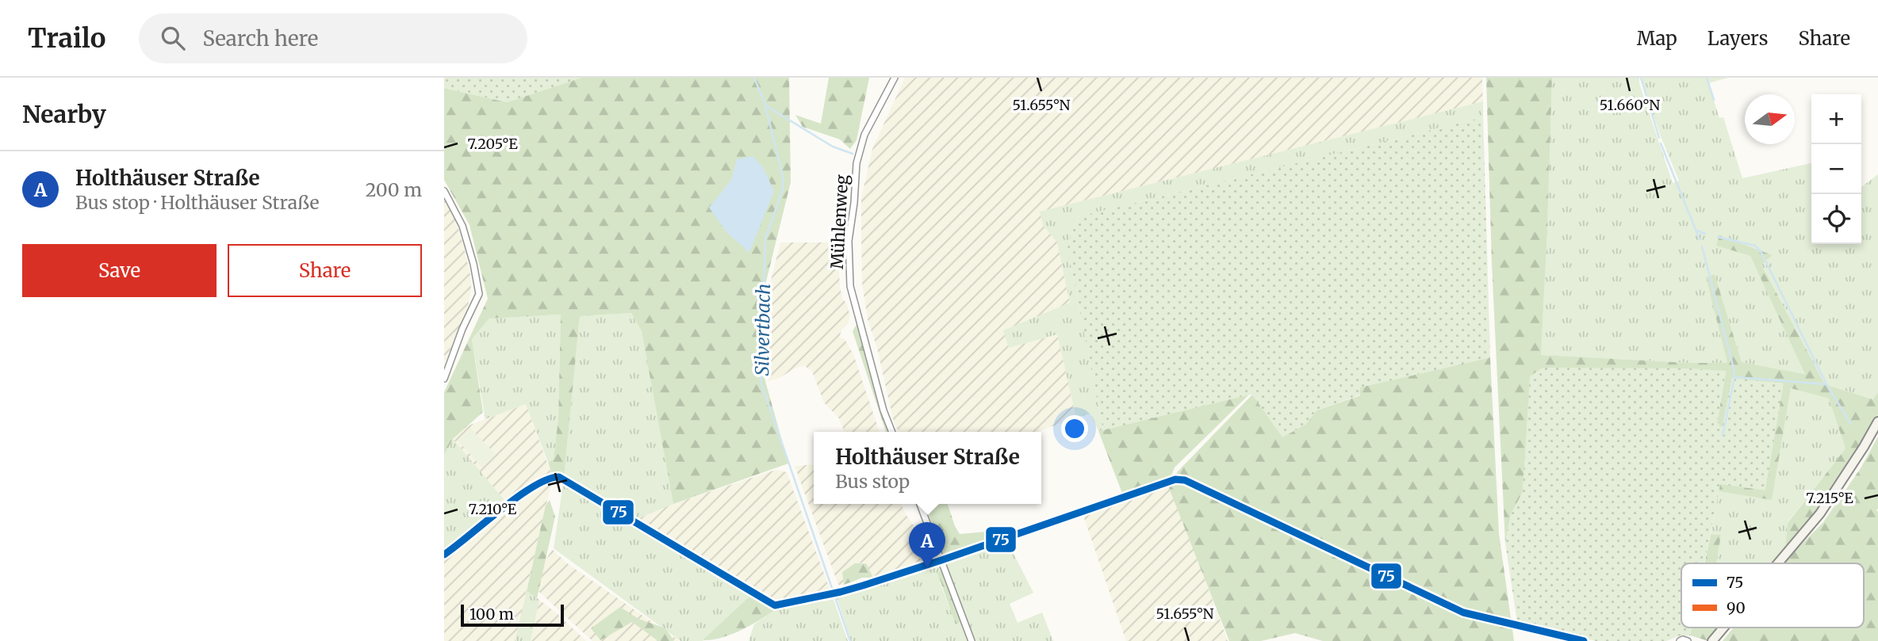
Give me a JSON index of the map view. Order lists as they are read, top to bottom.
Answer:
{
  "streets": {
    "street": ["Mühlenweg"]
  },
  "water": ["Silvertbach"],
  "lines": ["transit line 75"],
  "legend": ["75", "90"],
  "scale_bar": "100 m",
  "north": "right",
  "page": {
    "header": "Trailo",
    "search": "Search here",
    "nav": ["Map", "Layers", "Share"],
    "heading": "Nearby",
    "map_buttons": ["+", "−"],
    "list": [
      {
        "mark": "A",
        "name": "Holthäuser Straße",
        "note": "Bus stop · Holthäuser Straße",
        "value": "200 m"
      }
    ],
    "buttons": ["Save", "Share"],
    "popup": ["Holthäuser Straße", "Bus stop"],
    "pins": "A",
    "scale": "100 m"
  },
  "coordinates": [
    "51.655°N",
    "51.660°N",
    "7.205°E",
    "7.215°E",
    "7.210°E"
  ]
}
